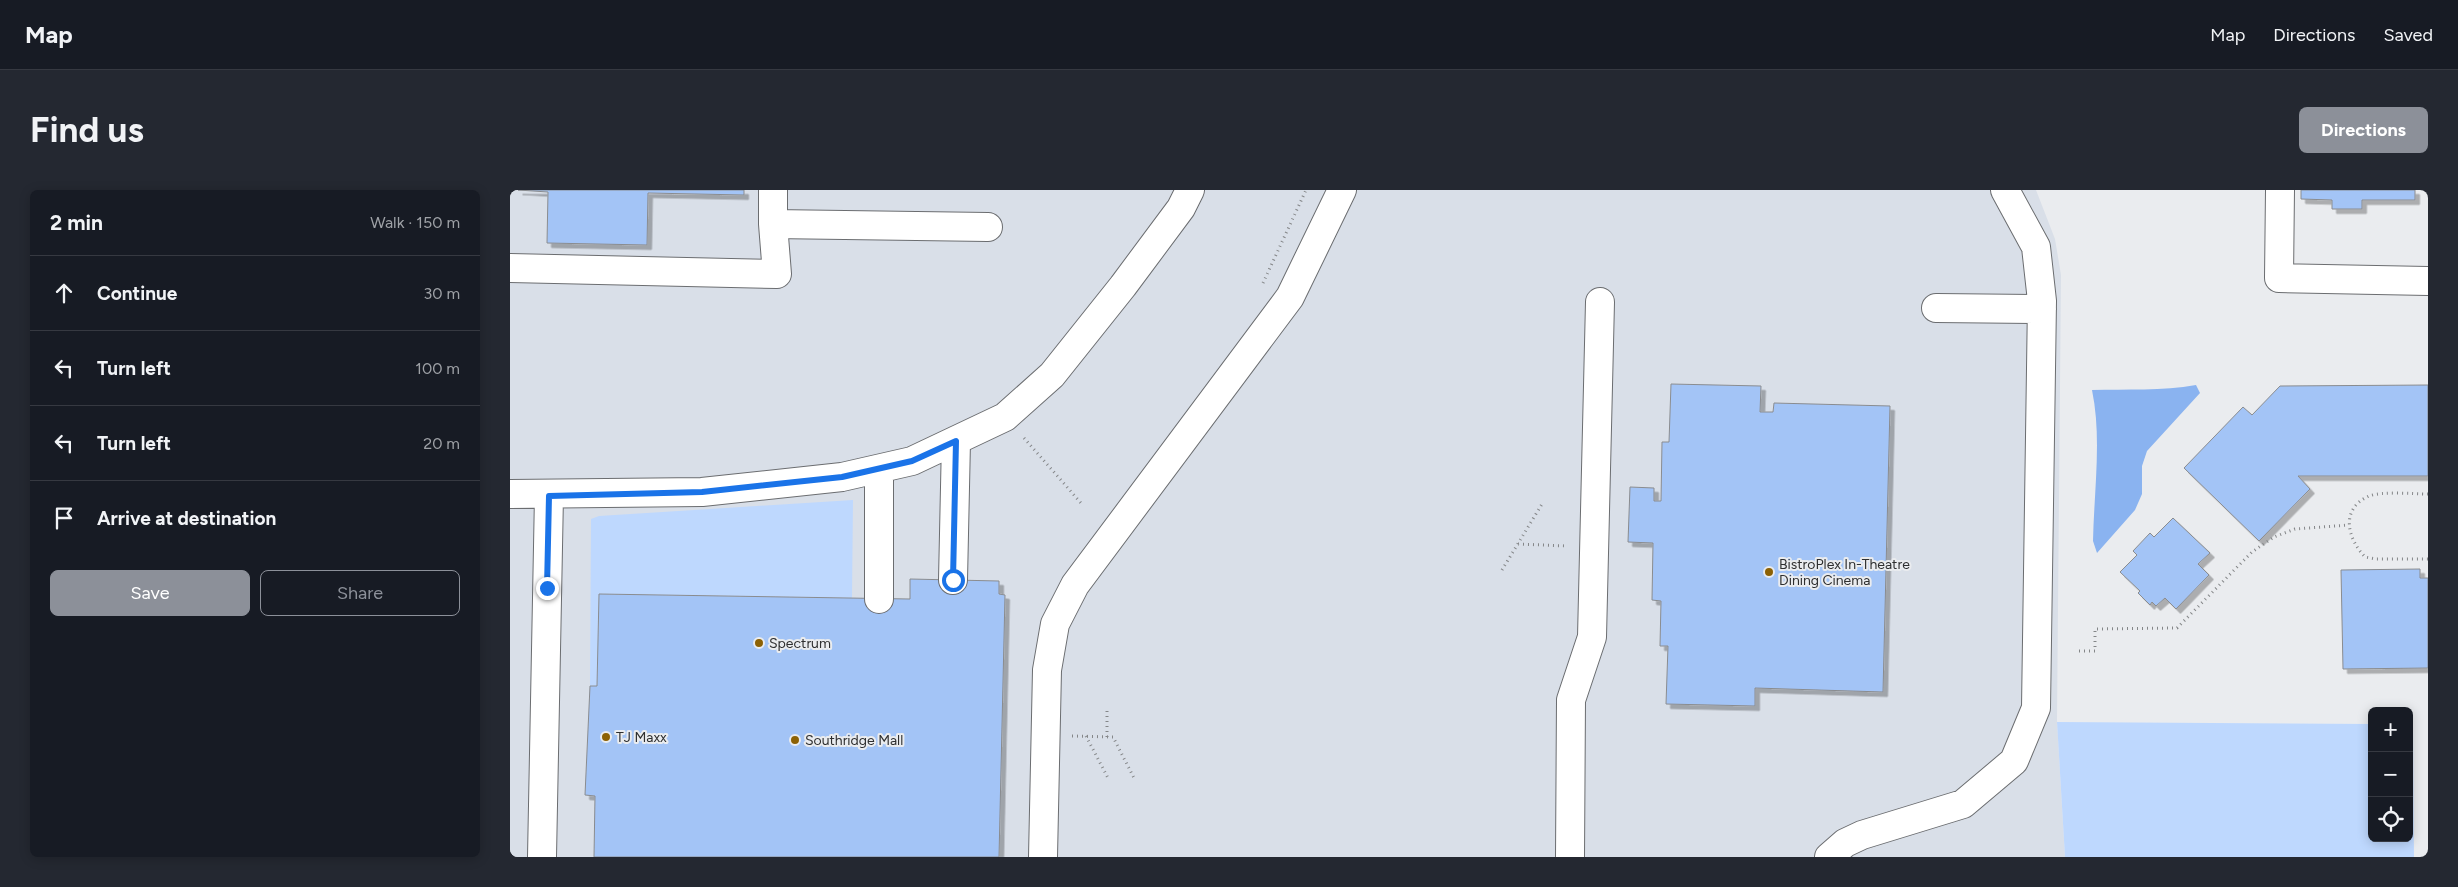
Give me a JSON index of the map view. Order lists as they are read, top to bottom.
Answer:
{
  "places": [
    "BistroPlex In-Theatre Dining Cinema",
    "Spectrum",
    "TJ Maxx",
    "Southridge Mall"
  ],
  "page": {
    "header": "Map",
    "nav": ["Map", "Directions", "Saved"],
    "buttons": [
      "Directions",
      ["Save", "Share"]
    ],
    "title": "Find us",
    "heading": ["2 min", "Walk · 150 m"],
    "list": [
      ["Continue", "30 m"],
      ["Turn left", "100 m"],
      ["Turn left", "20 m"],
      "Arrive at destination"
    ],
    "map_buttons": ["+", "−"]
  }
}
